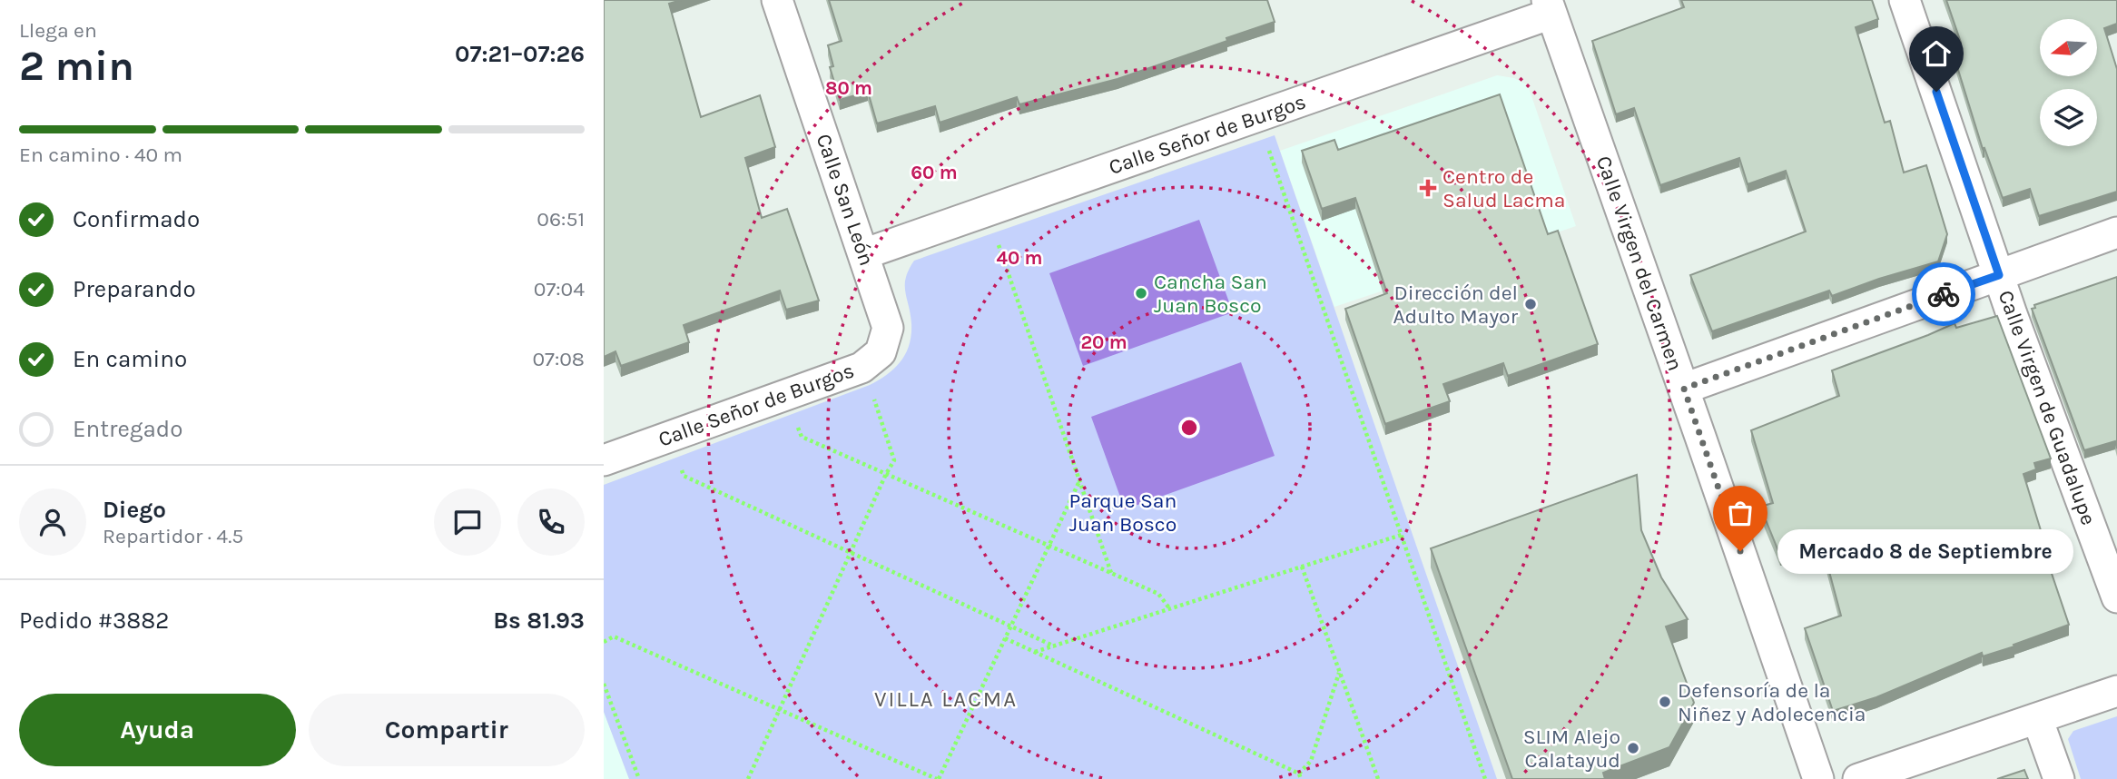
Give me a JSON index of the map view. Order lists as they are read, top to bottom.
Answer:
{
  "streets": {
    "street": [
      "Calle Señor de Burgos",
      "Calle San León",
      "Calle Virgen del Carmen",
      "Calle Virgen de Guadalupe"
    ]
  },
  "crossings": [
    ["Calle Señor de Burgos", "Calle San León"],
    ["Calle Señor de Burgos", "Calle Virgen del Carmen"]
  ],
  "districts": ["VILLA LACMA"],
  "parks": ["Parque San Juan Bosco"],
  "places": {
    "health": ["Centro de Salud Lacma"],
    "other": [
      "Cancha San Juan Bosco",
      "Dirección del Adulto Mayor",
      "Mercado 8 de Septiembre",
      "Defensoría de la Niñez y Adolecencia",
      "SLIM Alejo Calatayud"
    ]
  },
  "north": "left",
  "page": {
    "heading": ["2 min", "Llega en", "07:21–07:26"],
    "panel": [
      "Diego",
      "Repartidor · 4.5",
      "Pedido #3882",
      "Bs 81.93"
    ],
    "bar": "En camino · 40 m",
    "list": [
      ["Confirmado", "06:51"],
      ["Preparando", "07:04"],
      ["En camino", "07:08"],
      "Entregado"
    ],
    "bubble": "Mercado 8 de Septiembre",
    "buttons": ["Ayuda", "Compartir"]
  },
  "rings": [
    "80 m",
    "60 m",
    "40 m",
    "20 m"
  ]
}
